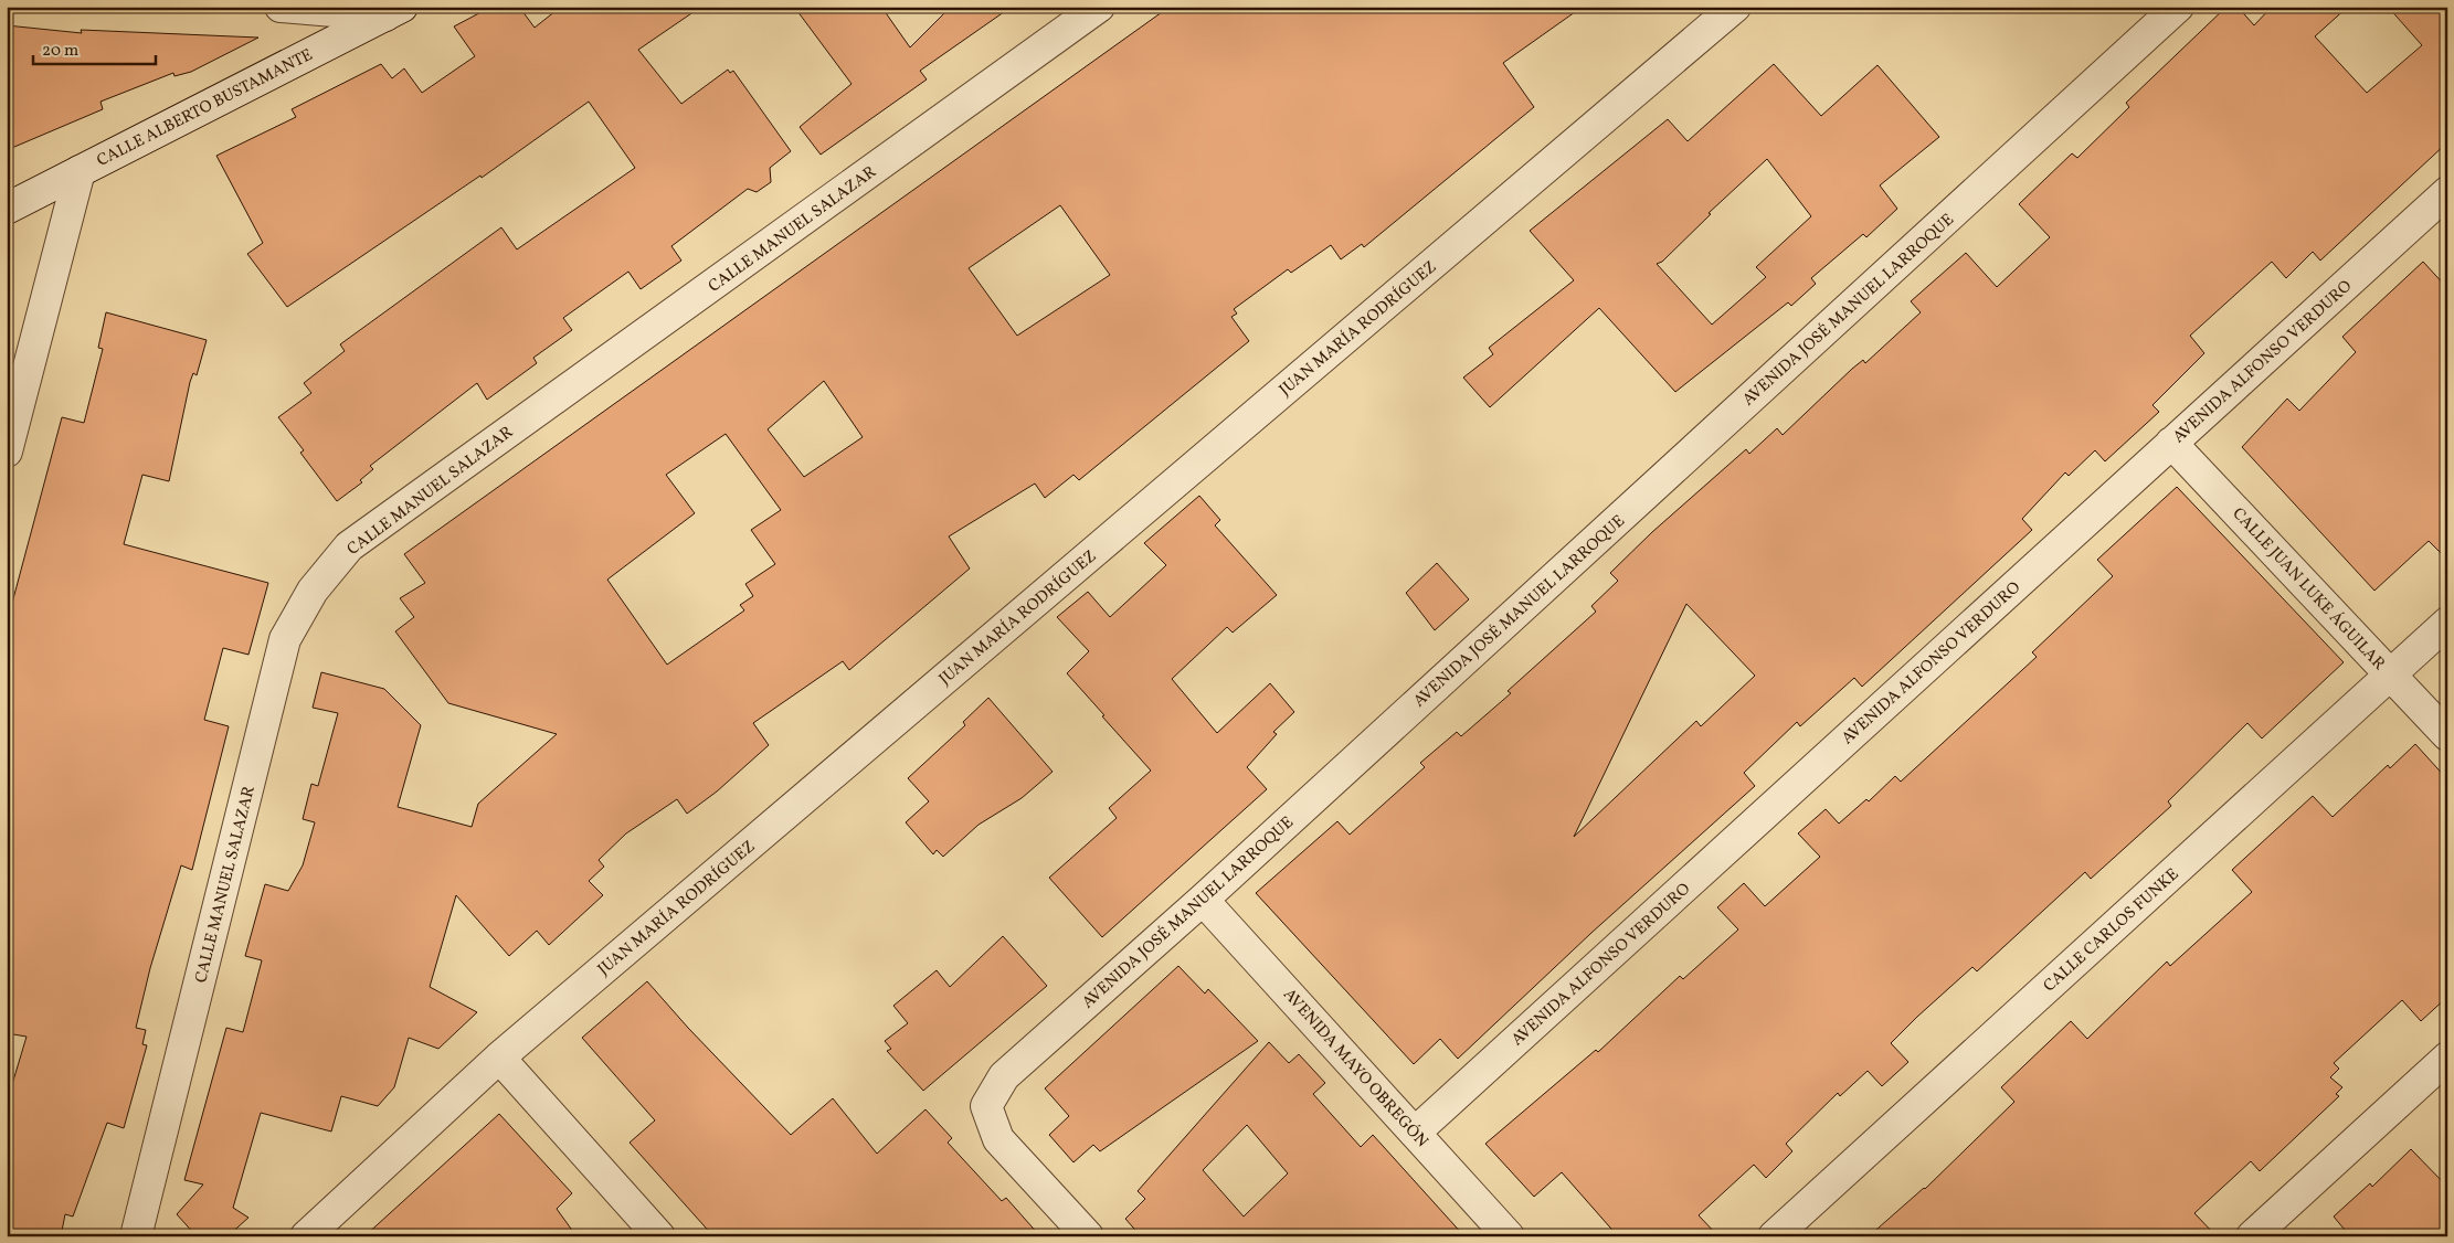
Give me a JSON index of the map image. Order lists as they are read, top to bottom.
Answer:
{
  "streets": {
    "street": [
      "CALLE ALBERTO BUSTAMANTE",
      "CALLE MANUEL SALAZAR",
      "AVENIDA JOSÉ MANUEL LARROQUE",
      "JUAN MARÍA RODRÍGUEZ",
      "AVENIDA ALFONSO VERDURO",
      "CALLE JUAN LUKE ÁGUILAR",
      "CALLE CARLOS FUNKE",
      "AVENIDA MAYO OBREGÓN"
    ]
  },
  "crossings": [
    ["AVENIDA JOSÉ MANUEL LARROQUE", "AVENIDA MAYO OBREGÓN"],
    ["AVENIDA ALFONSO VERDURO", "CALLE JUAN LUKE ÁGUILAR"],
    ["AVENIDA ALFONSO VERDURO", "AVENIDA MAYO OBREGÓN"],
    ["CALLE JUAN LUKE ÁGUILAR", "CALLE CARLOS FUNKE"]
  ],
  "scale_bar": "20 m"
}
